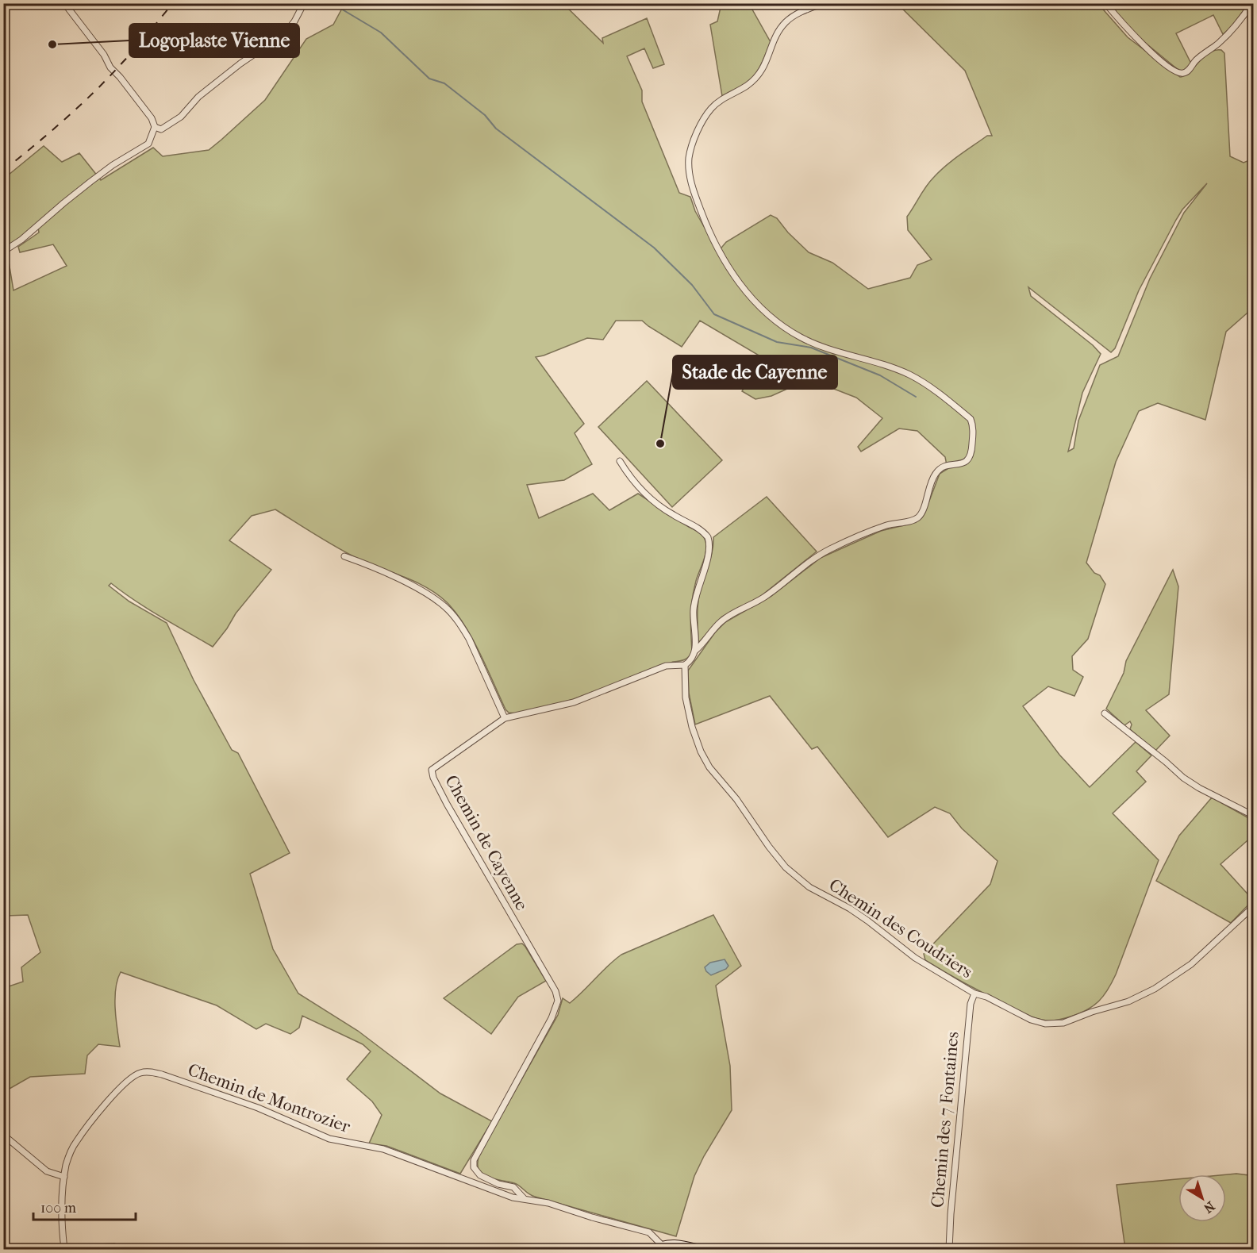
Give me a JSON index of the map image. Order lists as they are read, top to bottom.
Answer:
{
  "streets": {
    "street": [
      "Chemin de Cayenne",
      "Chemin des Coudriers",
      "Chemin de Montrozier",
      "Chemin des 7 Fontaines"
    ]
  },
  "crossings": [
    ["Chemin de Cayenne", "Chemin des Coudriers"],
    ["Chemin de Cayenne", "Chemin de Montrozier"],
    ["Chemin des Coudriers", "Chemin des 7 Fontaines"]
  ],
  "places": ["Logoplaste Vienne", "Stade de Cayenne"],
  "scale_bar": "100 m",
  "north": "bottom right"
}
